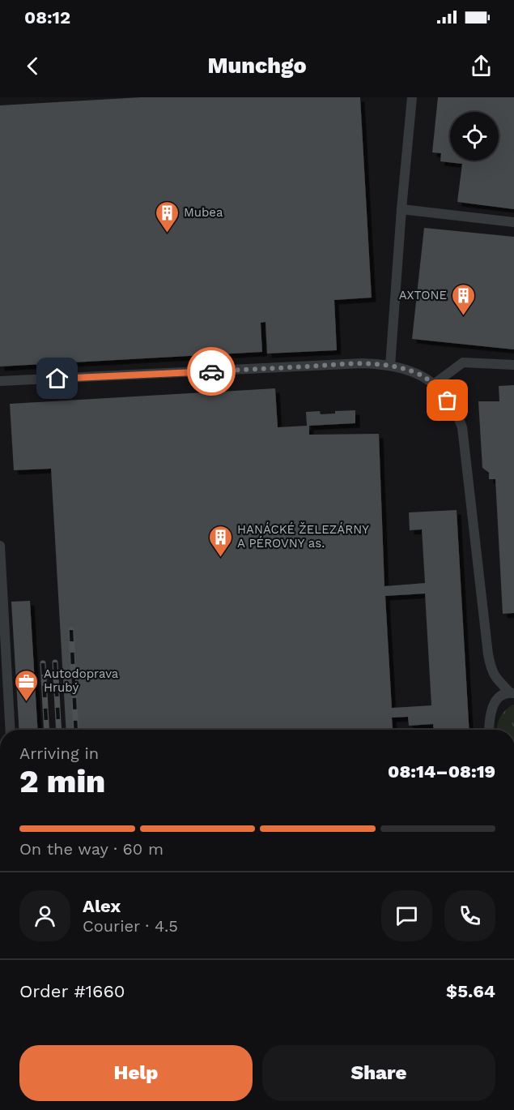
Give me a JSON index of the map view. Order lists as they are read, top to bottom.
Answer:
{
  "places": {
    "building": ["Mubea", "AXTONE", "HANÁCKÉ ŽELEZÁRNY A PÉROVNY as."],
    "office": ["Autodoprava Hrubý"]
  },
  "page": {
    "status": "08:12",
    "header": "Munchgo",
    "heading": ["2 min", "Arriving in", "08:14–08:19"],
    "panel": [
      "Alex",
      "Courier · 4.5",
      "Order #1660",
      "$5.64"
    ],
    "bar": "On the way · 60 m",
    "buttons": ["Help", "Share"]
  }
}
